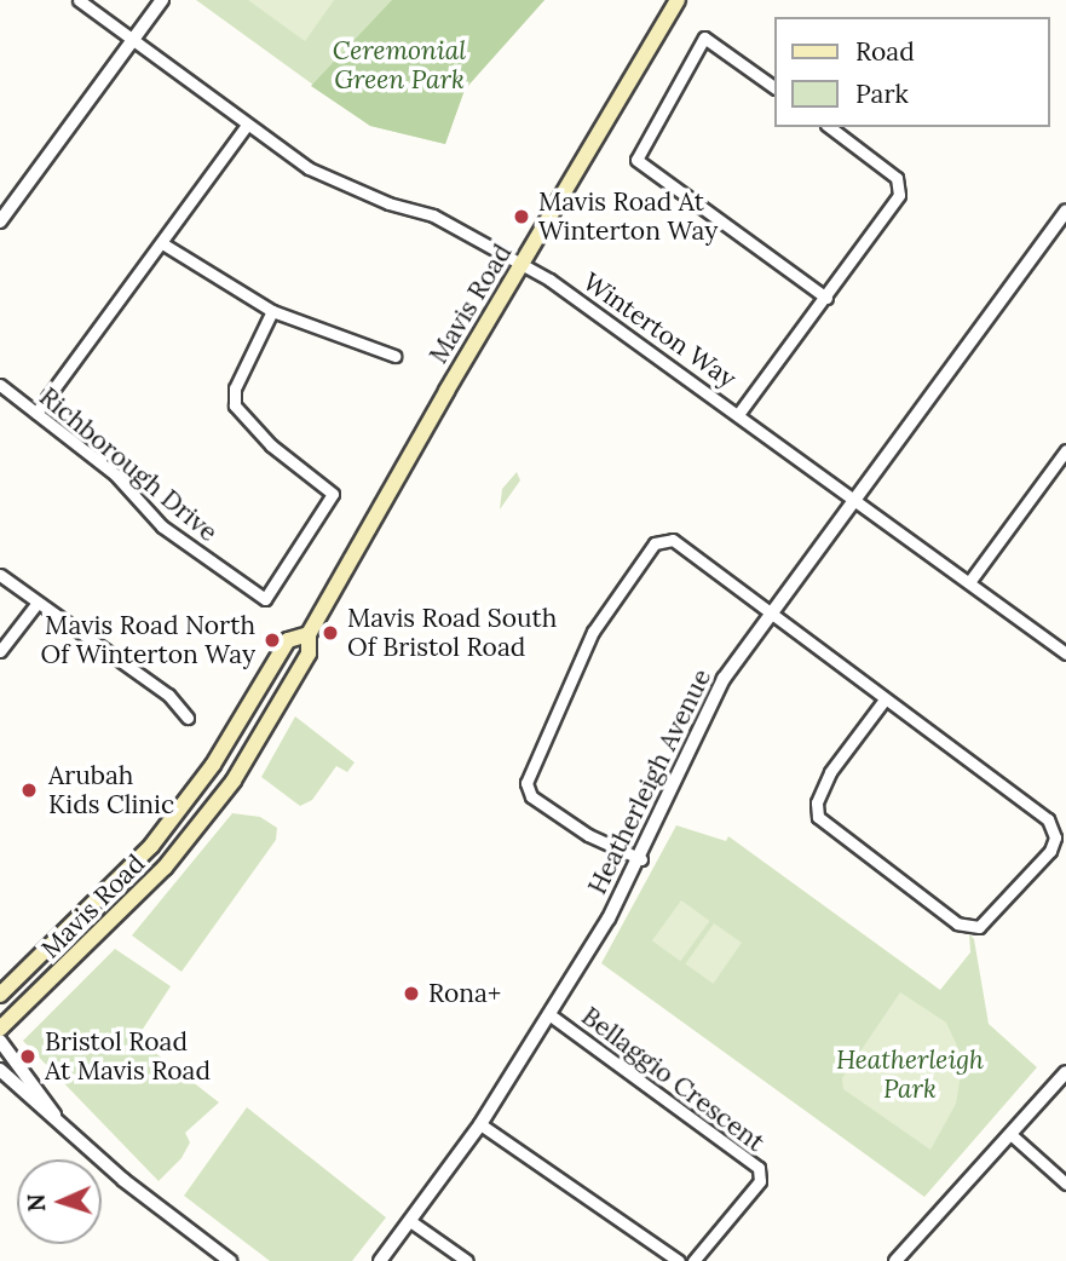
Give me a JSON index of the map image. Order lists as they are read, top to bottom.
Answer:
{
  "streets": {
    "main road": ["Mavis Road"],
    "street": [
      "Winterton Way",
      "Richborough Drive",
      "Heatherleigh Avenue",
      "Bellaggio Crescent"
    ]
  },
  "crossings": [
    ["Mavis Road", "Winterton Way"],
    ["Winterton Way", "Heatherleigh Avenue"],
    ["Heatherleigh Avenue", "Bellaggio Crescent"]
  ],
  "parks": ["Ceremonial Green Park", "Heatherleigh Park"],
  "places": [
    "Mavis Road At Winterton Way",
    "Mavis Road South Of Bristol Road",
    "Mavis Road North Of Winterton Way",
    "Arubah Kids Clinic",
    "Rona+",
    "Bristol Road At Mavis Road"
  ],
  "legend": ["Road", "Park"],
  "north": "left"
}
